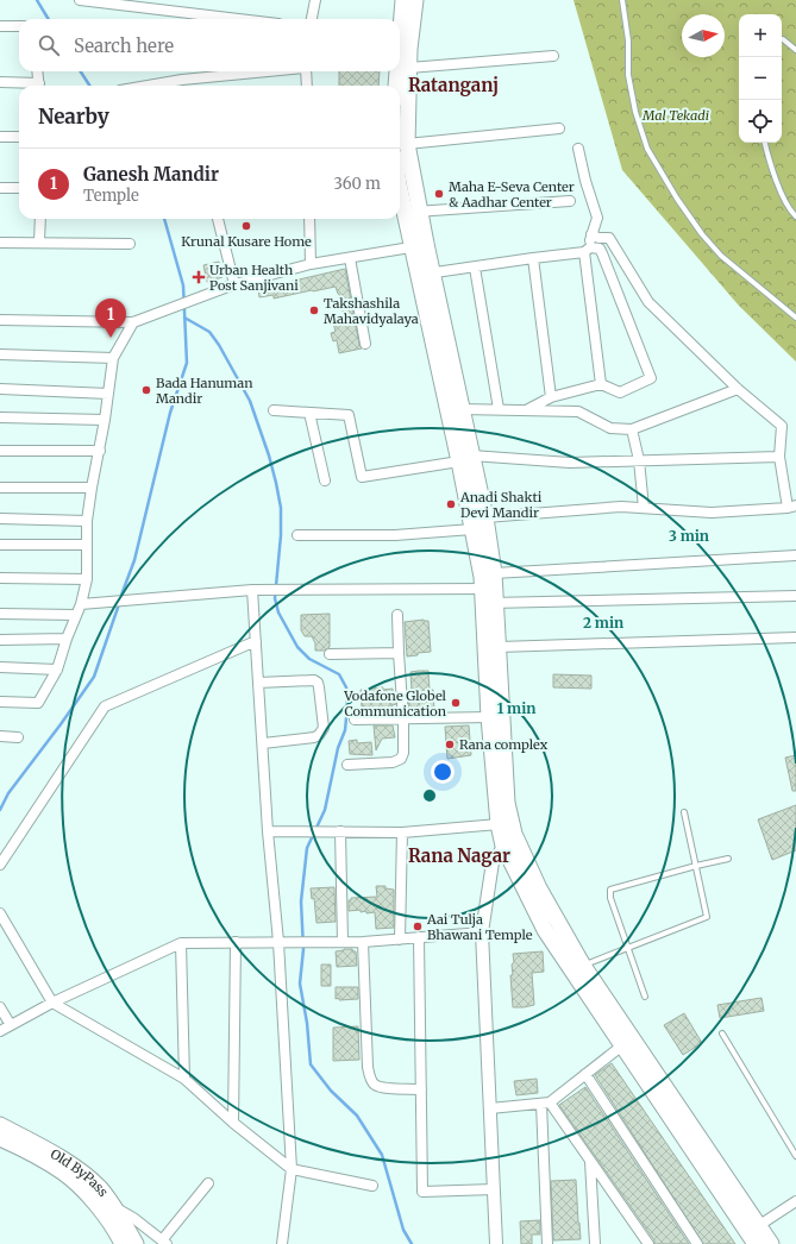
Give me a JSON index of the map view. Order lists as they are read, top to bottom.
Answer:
{
  "streets": {
    "main road": ["Old ByPass"]
  },
  "districts": ["Ratanganj", "Rana Nagar"],
  "parks": ["Mal Tekadi"],
  "places": {
    "other": [
      "Maha E-Seva Center & Aadhar Center",
      "Krunal Kusare Home",
      "Takshashila Mahavidyalaya",
      "Bada Hanuman Mandir",
      "Anadi Shakti Devi Mandir",
      "Vodafone Globel Communication",
      "Rana complex",
      "Aai Tulja Bhawani Temple"
    ],
    "health": ["Urban Health Post Sanjivani"]
  },
  "north": "right",
  "page": {
    "map_buttons": ["+", "−"],
    "search": "Search here",
    "heading": "Nearby",
    "list": [
      {
        "mark": "1",
        "name": "Ganesh Mandir",
        "note": "Temple",
        "value": "360 m"
      }
    ],
    "pins": "1"
  },
  "rings": ["3 min", "2 min", "1 min"]
}
